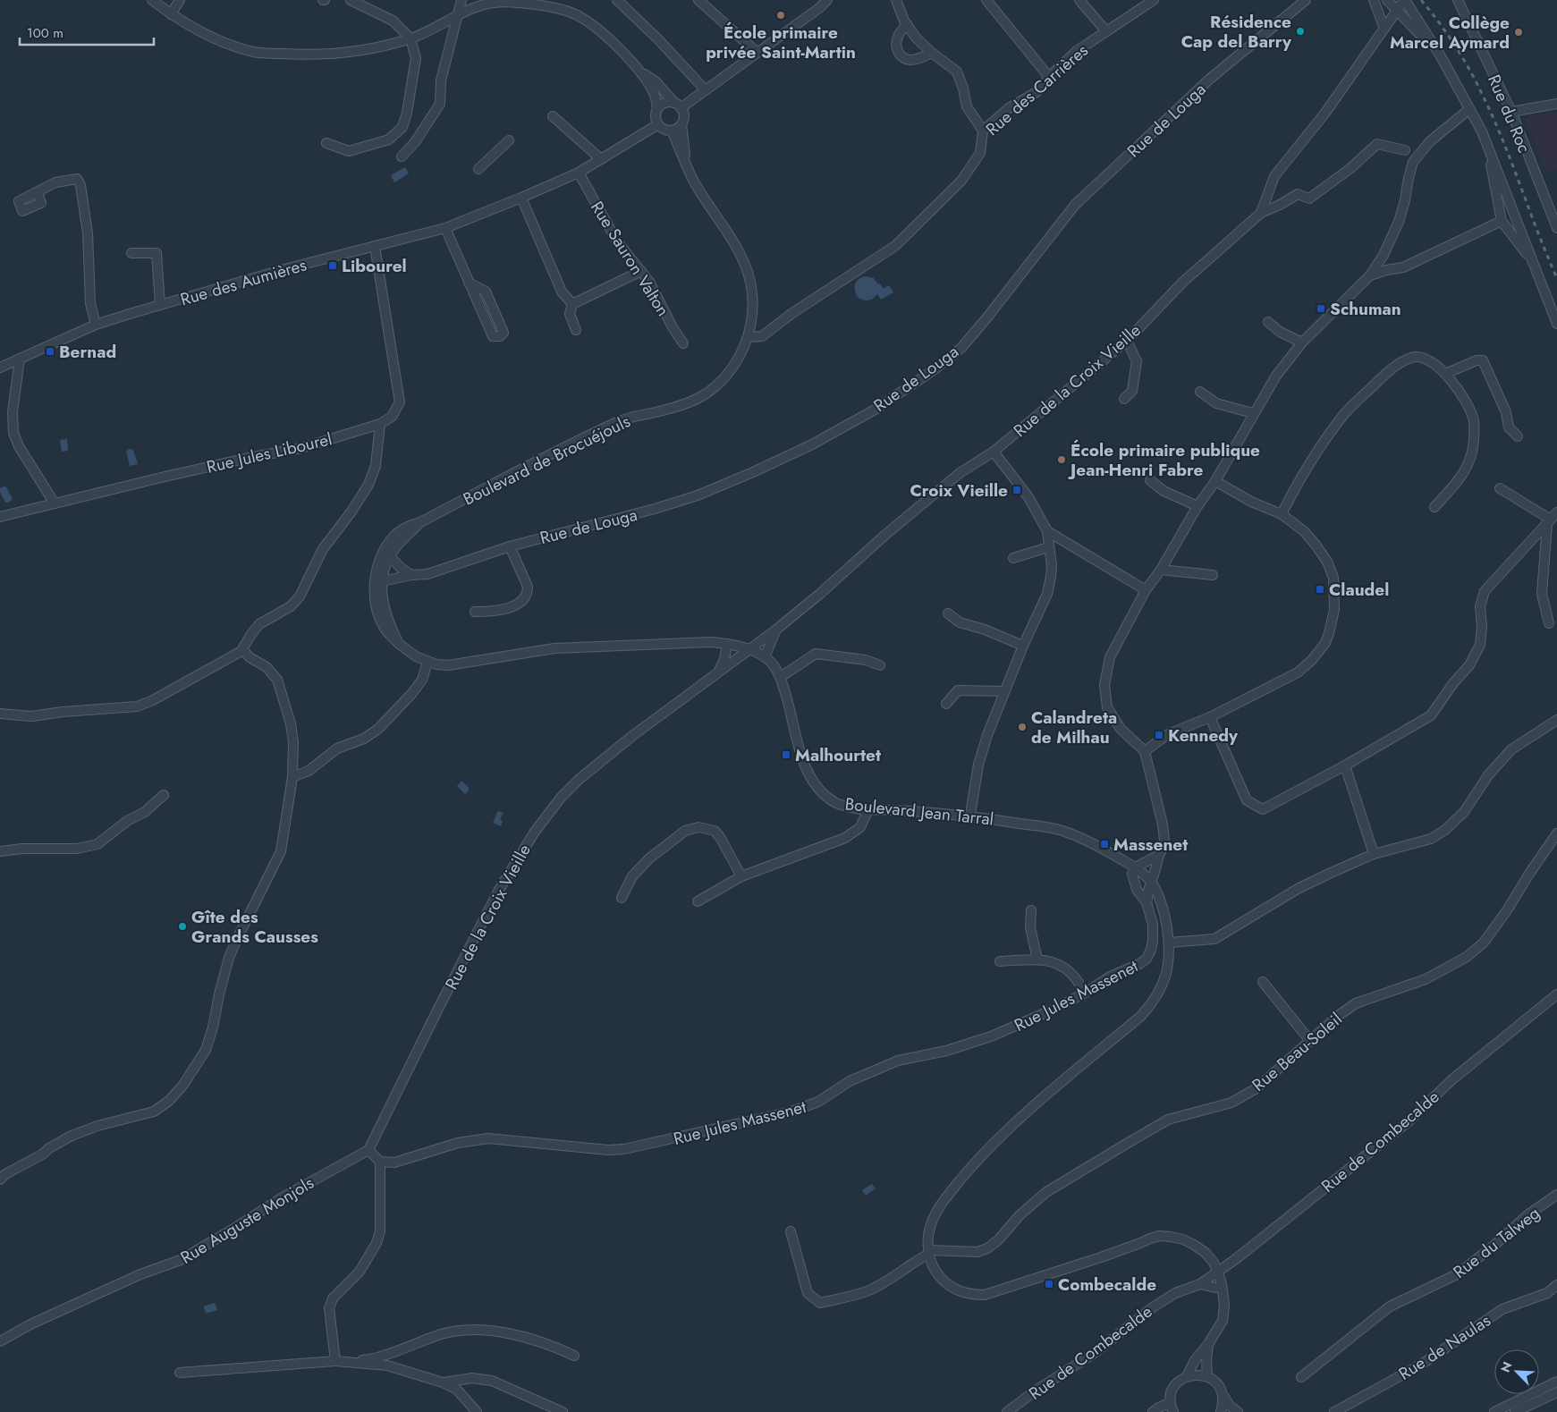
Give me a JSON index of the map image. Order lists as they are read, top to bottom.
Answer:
{
  "streets": {
    "street": [
      "Rue des Carrières",
      "Rue du Roc",
      "Rue de Louga",
      "Rue Sauron Valton",
      "Rue des Aumières",
      "Rue de la Croix Vieille",
      "Rue Jules Libourel",
      "Boulevard de Brocuéjouls",
      "Boulevard Jean Tarral",
      "Rue Jules Massenet",
      "Rue Beau-Soleil",
      "Rue de Combecalde",
      "Rue Auguste Monjols",
      "Rue du Talweg",
      "Rue de Naulas"
    ]
  },
  "crossings": [
    ["Rue des Carrières", "Boulevard de Brocuéjouls"],
    ["Rue de Louga", "Boulevard de Brocuéjouls"],
    ["Rue Sauron Valton", "Rue des Aumières"],
    ["Rue des Aumières", "Rue Jules Libourel"],
    ["Rue des Aumières", "Boulevard de Brocuéjouls"],
    ["Rue de la Croix Vieille", "Boulevard de Brocuéjouls"],
    ["Rue de la Croix Vieille", "Boulevard Jean Tarral"],
    ["Rue de la Croix Vieille", "Rue Auguste Monjols"],
    ["Boulevard de Brocuéjouls", "Boulevard Jean Tarral"],
    ["Boulevard Jean Tarral", "Rue Jules Massenet"],
    ["Boulevard Jean Tarral", "Rue Beau-Soleil"]
  ],
  "places": {
    "other": [
      "École primaire privée Saint-Martin",
      "Résidence Cap del Barry",
      "Collège Marcel Aymard",
      "École primaire publique Jean-Henri Fabre",
      "Calandreta de Milhau",
      "Gîte des Grands Causses"
    ],
    "transit": [
      "Libourel",
      "Schuman",
      "Bernad",
      "Croix Vieille",
      "Claudel",
      "Kennedy",
      "Malhourtet",
      "Massenet",
      "Combecalde"
    ]
  },
  "scale_bar": "100 m",
  "north": "top left"
}
